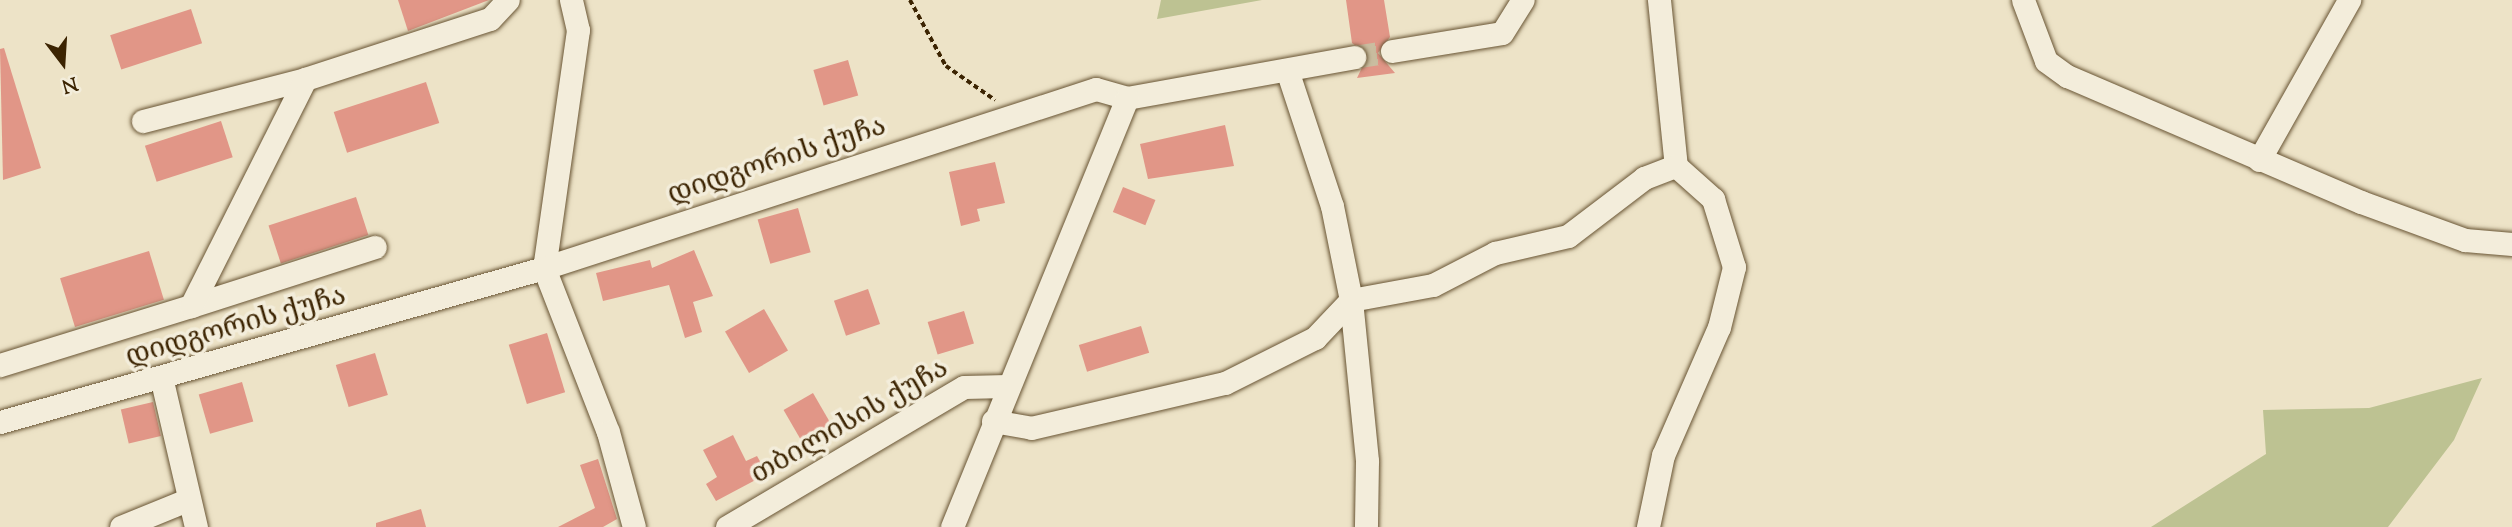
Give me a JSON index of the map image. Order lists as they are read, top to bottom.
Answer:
{
  "streets": {
    "street": ["დიდგორის ქუჩა", "თბილისის ქუჩა"]
  },
  "north": "bottom"
}
